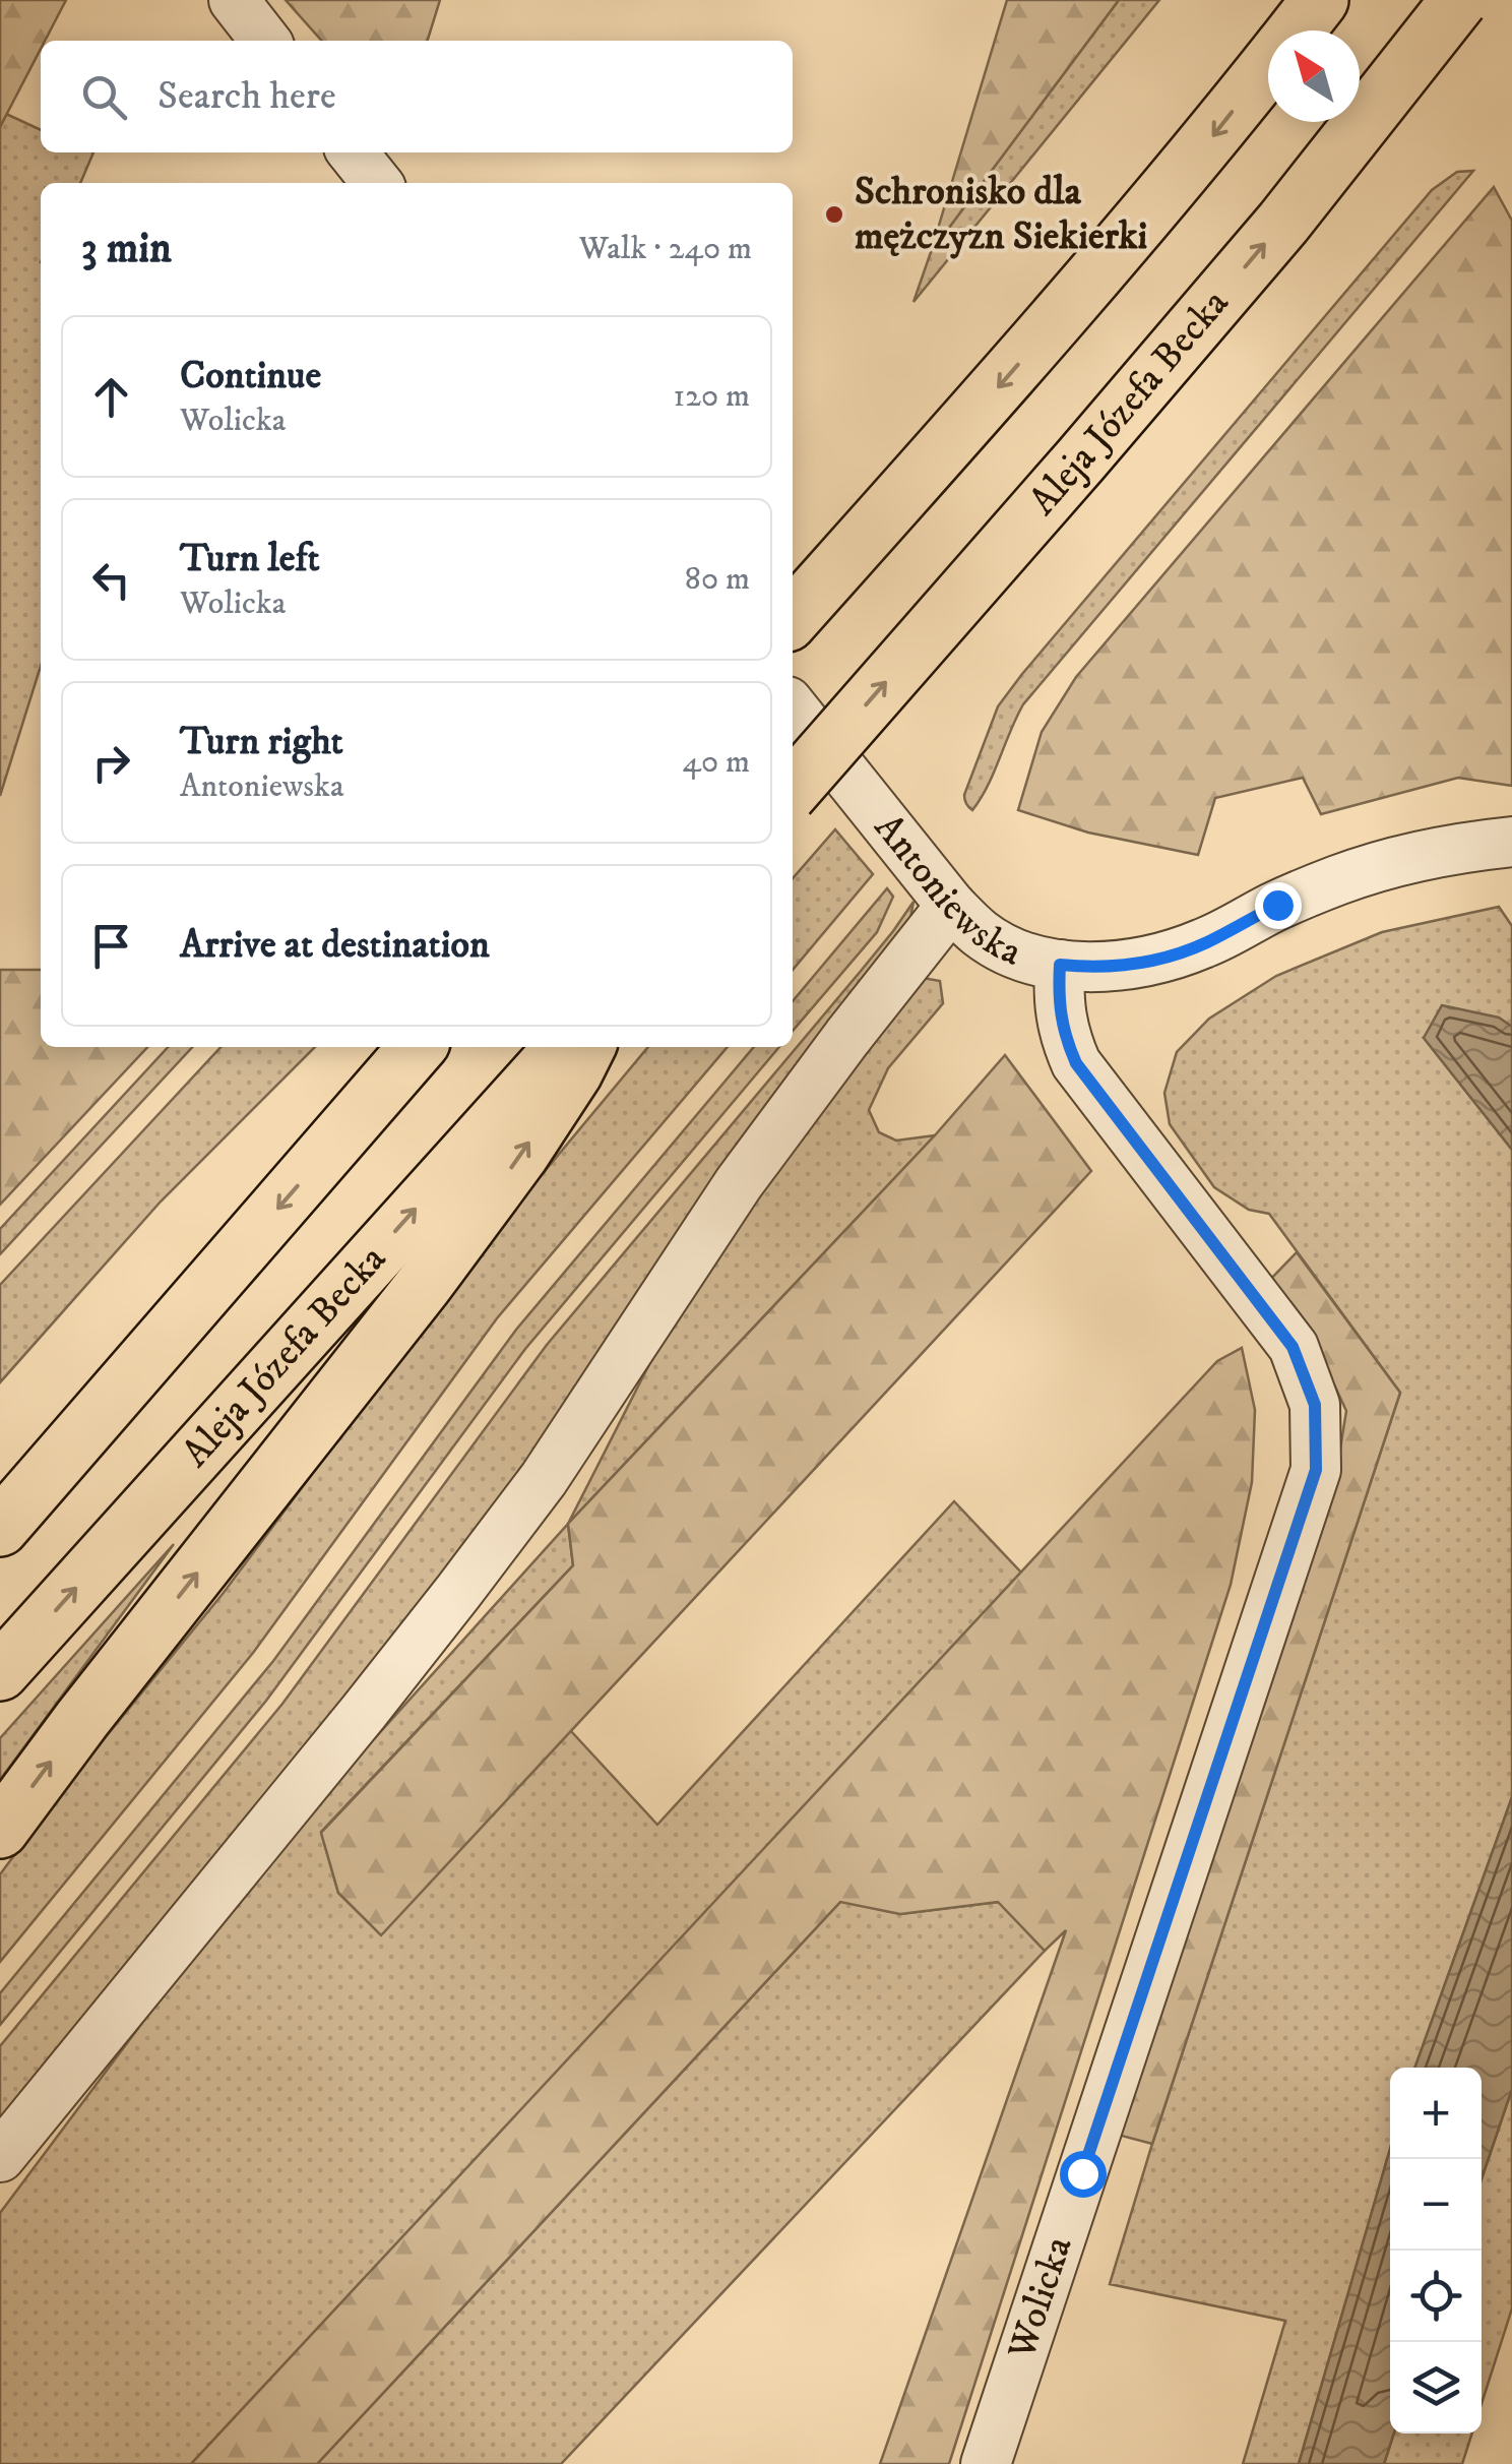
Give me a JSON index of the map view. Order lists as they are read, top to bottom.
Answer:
{
  "streets": {
    "main road": ["Aleja Józefa Becka"],
    "street": ["Antoniewska", "Wolicka"]
  },
  "crossings": [
    ["Antoniewska", "Wolicka"]
  ],
  "places": ["Schronisko dla mężczyzn Siekierki"],
  "north": "top left",
  "page": {
    "search": "Search here",
    "heading": ["3 min", "Walk · 240 m"],
    "list": [
      ["Continue", "Wolicka", "120 m"],
      ["Turn left", "Wolicka", "80 m"],
      ["Turn right", "Antoniewska", "40 m"],
      "Arrive at destination"
    ],
    "map_buttons": ["+", "−"]
  }
}
